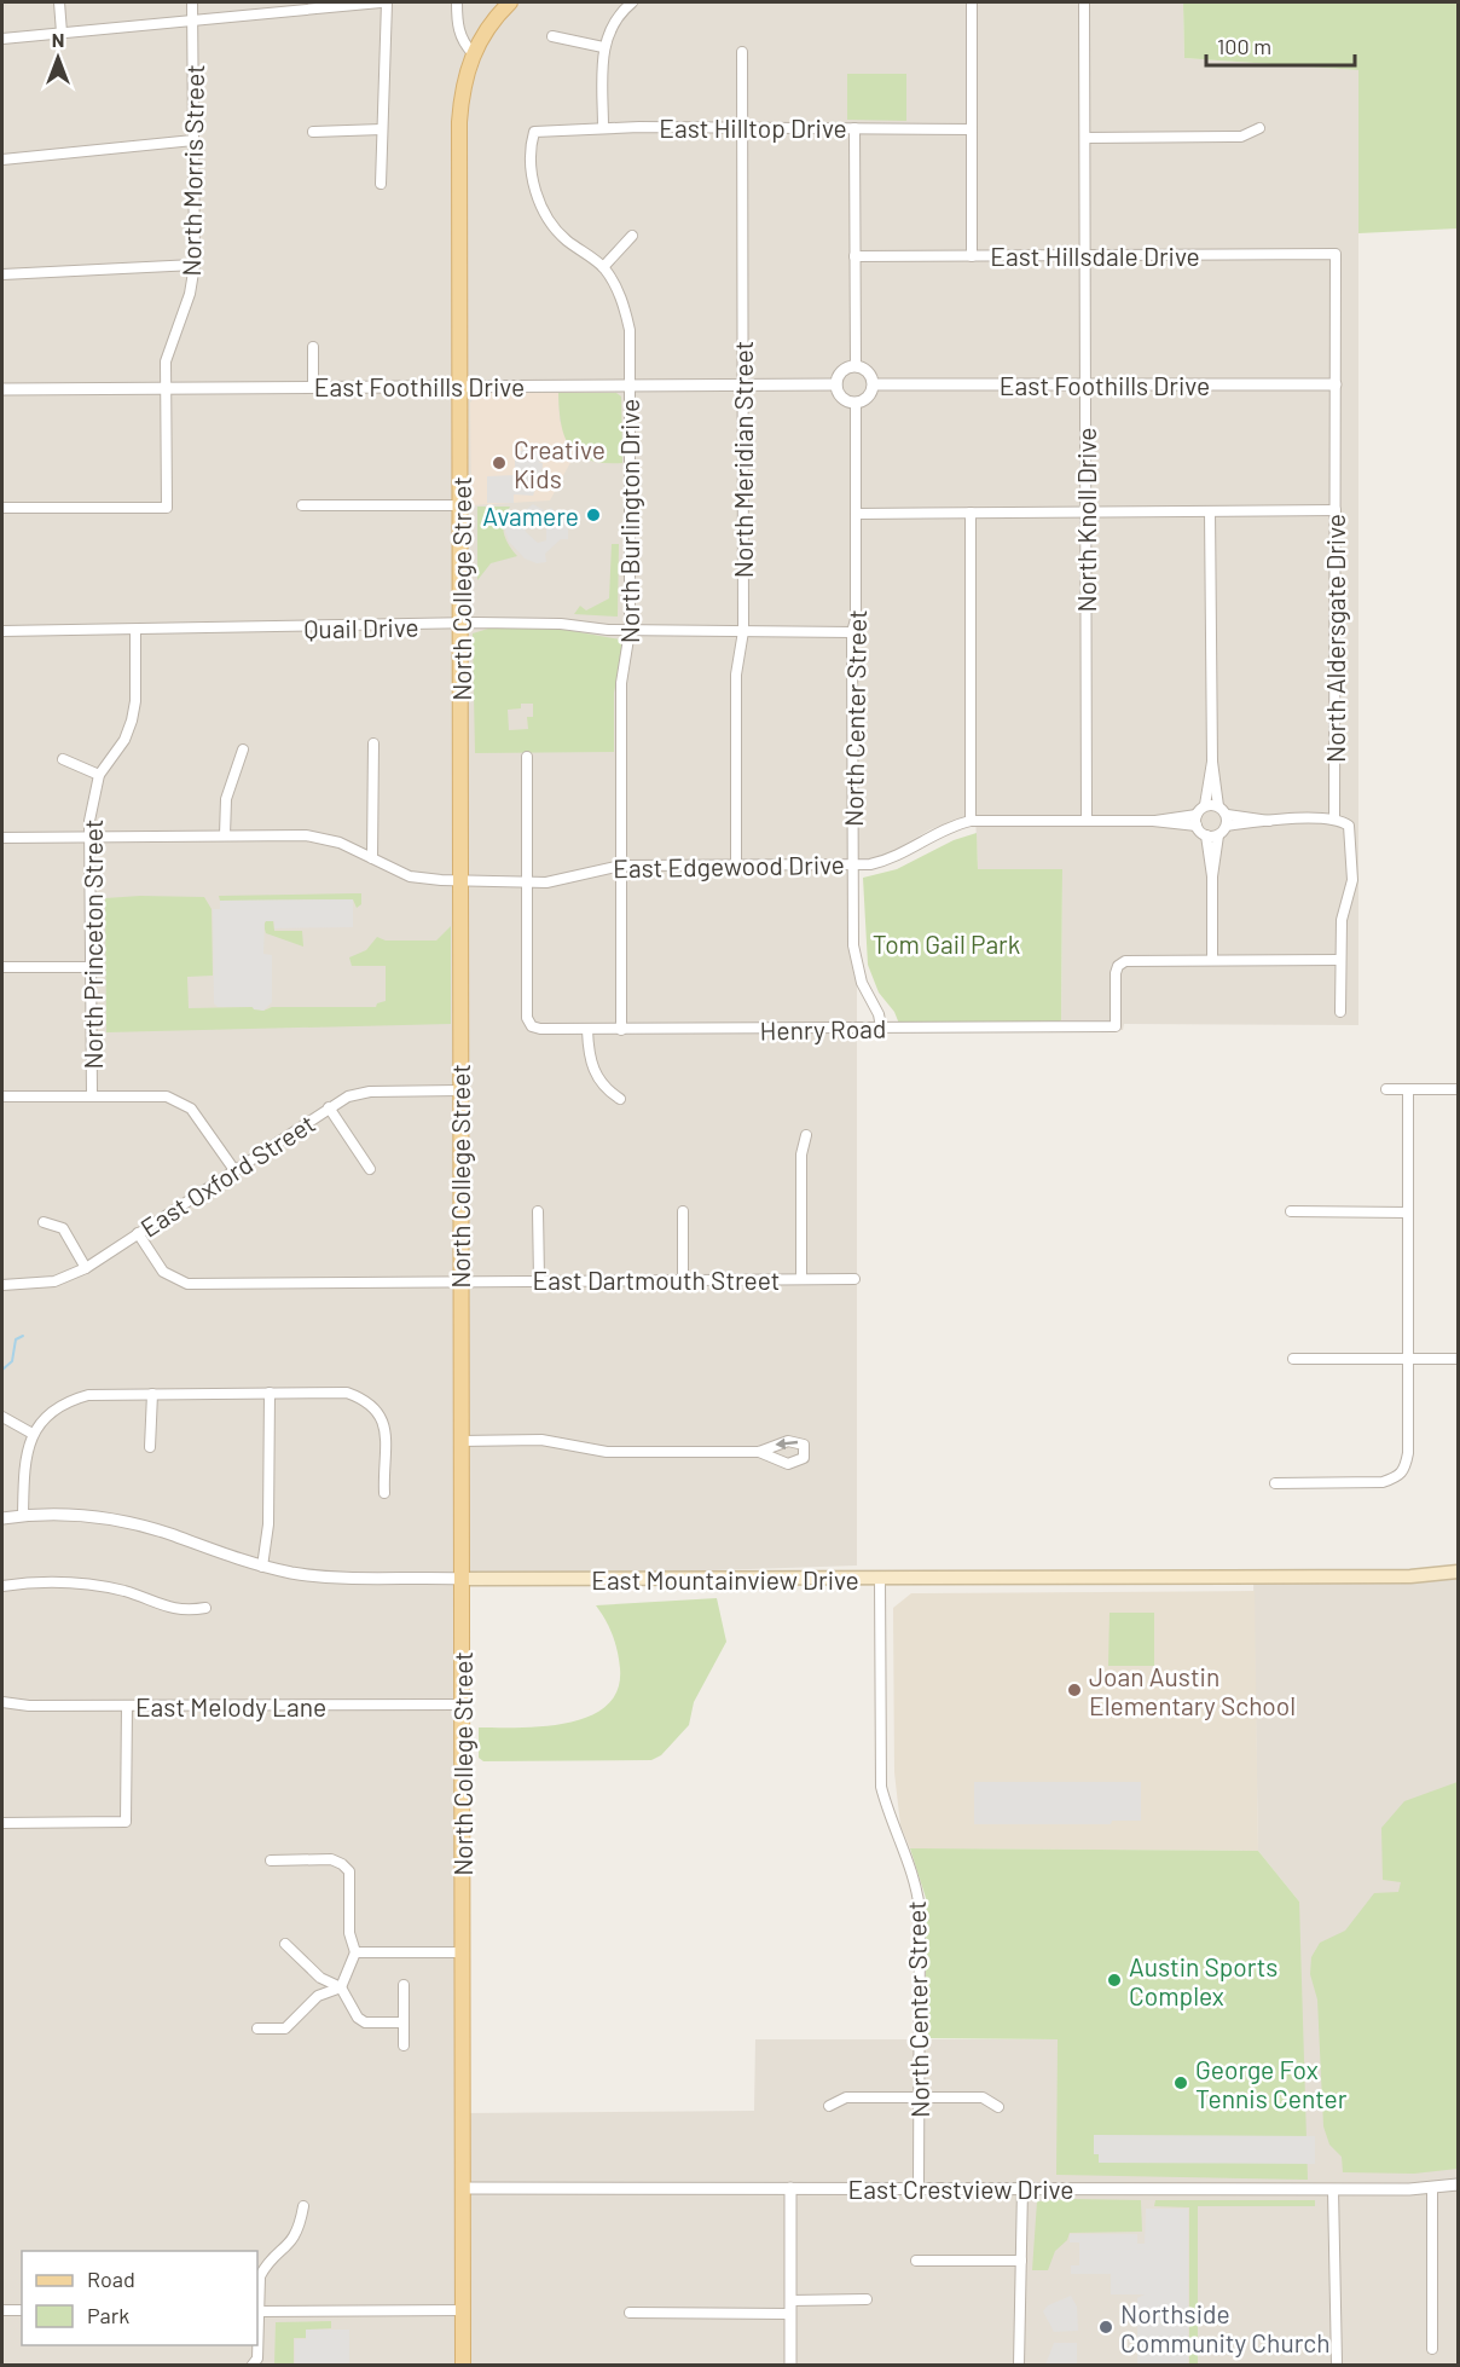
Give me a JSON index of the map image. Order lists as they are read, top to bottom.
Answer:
{
  "streets": {
    "main road": ["North College Street", "East Mountainview Drive"],
    "street": [
      "East Hilltop Drive",
      "North Morris Street",
      "East Hillsdale Drive",
      "East Foothills Drive",
      "North Meridian Street",
      "North Knoll Drive",
      "North Burlington Drive",
      "Quail Drive",
      "North Aldersgate Drive",
      "North Center Street",
      "East Edgewood Drive",
      "North Princeton Street",
      "Henry Road",
      "East Oxford Street",
      "East Dartmouth Street",
      "East Melody Lane",
      "East Crestview Drive"
    ]
  },
  "crossings": [
    ["East Hilltop Drive", "North Meridian Street"],
    ["East Hilltop Drive", "North Burlington Drive"],
    ["North Morris Street", "East Foothills Drive"],
    ["East Hillsdale Drive", "North Knoll Drive"],
    ["East Hillsdale Drive", "North Aldersgate Drive"],
    ["East Foothills Drive", "North Meridian Street"],
    ["East Foothills Drive", "North Knoll Drive"],
    ["East Foothills Drive", "North Burlington Drive"],
    ["East Foothills Drive", "North College Street"],
    ["East Foothills Drive", "North Aldersgate Drive"],
    ["East Foothills Drive", "North Center Street"],
    ["North Meridian Street", "Quail Drive"],
    ["North Meridian Street", "East Edgewood Drive"],
    ["North Knoll Drive", "East Edgewood Drive"],
    ["North Burlington Drive", "Quail Drive"],
    ["North Burlington Drive", "East Edgewood Drive"],
    ["North Burlington Drive", "Henry Road"],
    ["North College Street", "Quail Drive"],
    ["North College Street", "East Edgewood Drive"],
    ["North College Street", "East Oxford Street"],
    ["North College Street", "East Dartmouth Street"],
    ["North College Street", "East Mountainview Drive"],
    ["North College Street", "East Melody Lane"],
    ["North College Street", "East Crestview Drive"],
    ["Quail Drive", "North Center Street"],
    ["Quail Drive", "North Princeton Street"],
    ["North Center Street", "East Edgewood Drive"],
    ["North Center Street", "Henry Road"],
    ["North Center Street", "East Mountainview Drive"],
    ["North Center Street", "East Crestview Drive"],
    ["East Edgewood Drive", "North Princeton Street"],
    ["East Edgewood Drive", "Henry Road"],
    ["East Oxford Street", "East Dartmouth Street"]
  ],
  "parks": ["Tom Gail Park"],
  "places": [
    "Creative Kids",
    "Avamere",
    "Joan Austin Elementary School",
    "Austin Sports Complex",
    "George Fox Tennis Center",
    "Northside Community Church"
  ],
  "legend": ["Road", "Park"],
  "scale_bar": "100 m",
  "north": "top"
}
